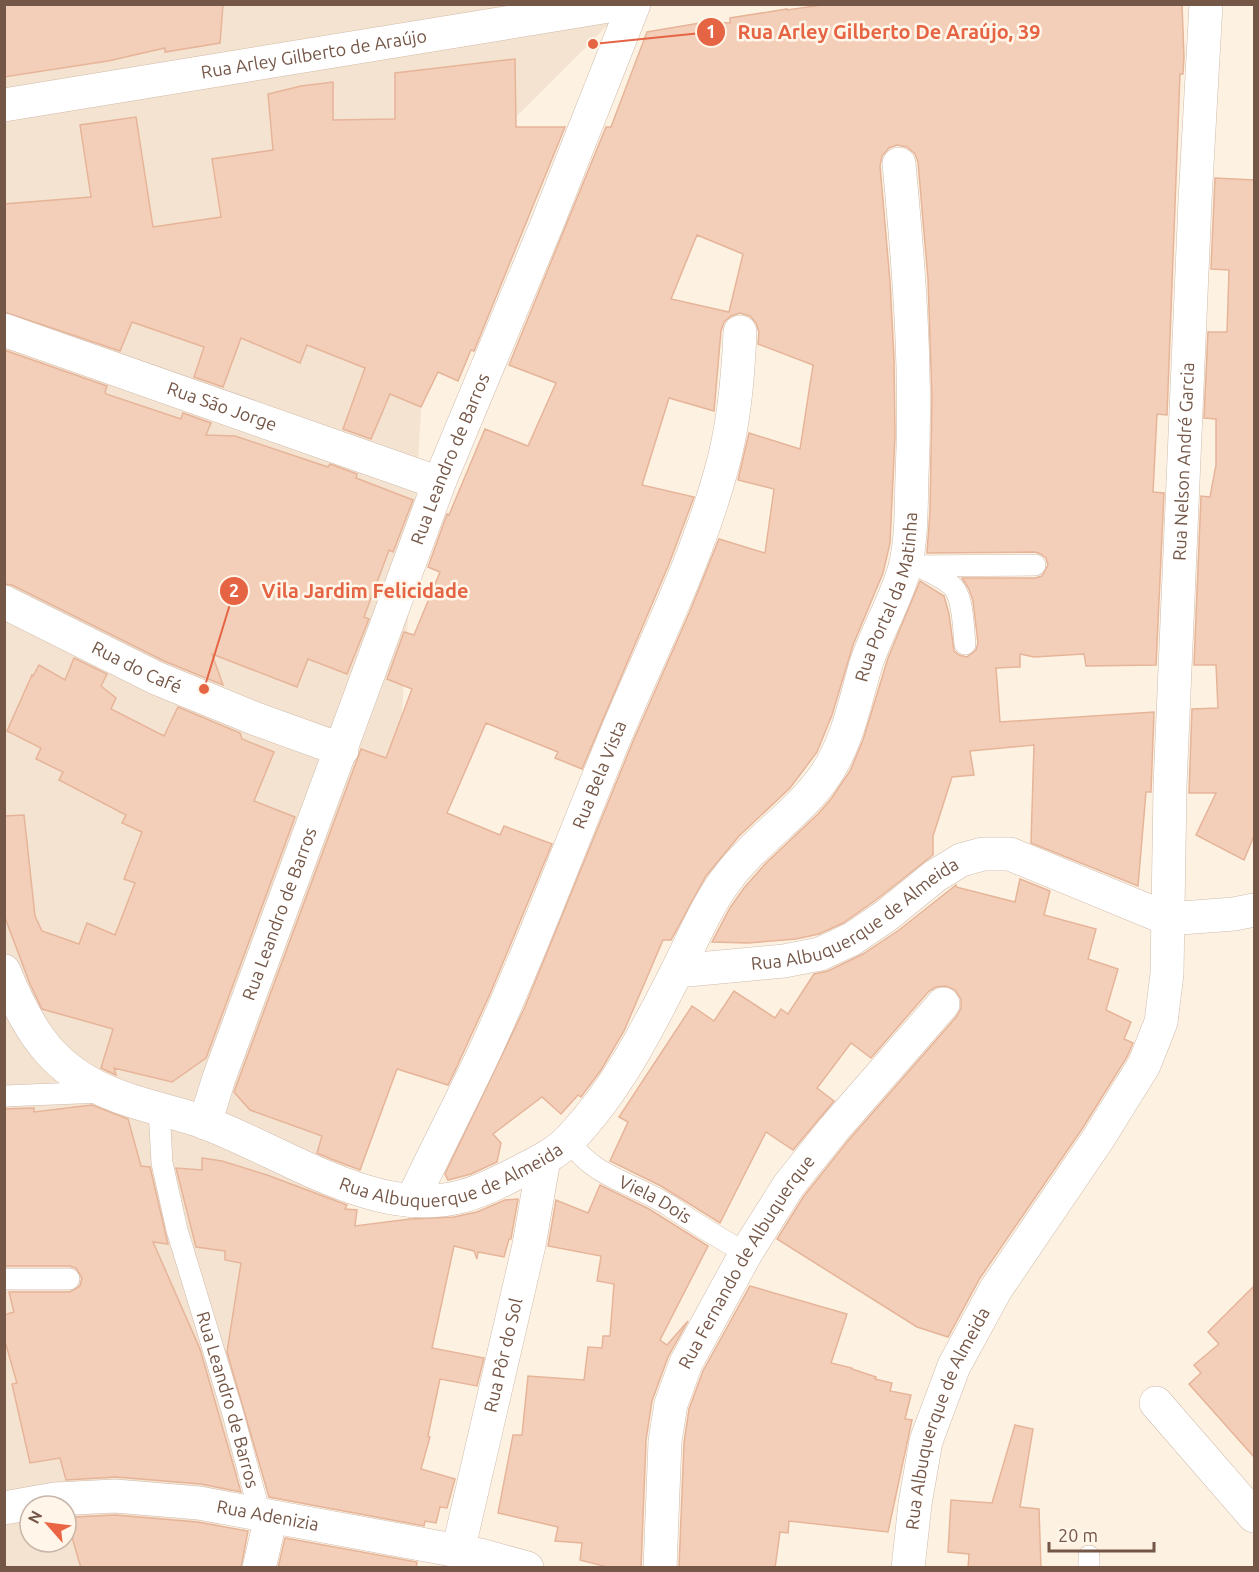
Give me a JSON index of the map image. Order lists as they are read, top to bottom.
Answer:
{
  "streets": {
    "street": [
      "Rua Arley Gilberto de Araújo",
      "Rua São Jorge",
      "Rua Leandro de Barros",
      "Rua Nelson André Garcia",
      "Rua Portal da Matinha",
      "Rua do Café",
      "Rua Bela Vista",
      "Rua Albuquerque de Almeida",
      "Rua Fernando de Albuquerque",
      "Rua Pôr do Sol",
      "Rua Adenizia"
    ],
    "lane": ["Viela Dois"]
  },
  "crossings": [
    ["Rua São Jorge", "Rua Leandro de Barros"],
    ["Rua Leandro de Barros", "Rua do Café"],
    ["Rua Leandro de Barros", "Rua Albuquerque de Almeida"],
    ["Rua Leandro de Barros", "Rua Adenizia"],
    ["Rua Nelson André Garcia", "Rua Albuquerque de Almeida"],
    ["Rua Portal da Matinha", "Rua Albuquerque de Almeida"],
    ["Rua Bela Vista", "Rua Albuquerque de Almeida"],
    ["Rua Albuquerque de Almeida", "Viela Dois"],
    ["Rua Albuquerque de Almeida", "Rua Pôr do Sol"],
    ["Viela Dois", "Rua Fernando de Albuquerque"],
    ["Viela Dois", "Rua Pôr do Sol"],
    ["Rua Pôr do Sol", "Rua Adenizia"]
  ],
  "places": ["Rua Arley Gilberto De Araújo, 39", "Vila Jardim Felicidade"],
  "scale_bar": "20 m",
  "north": "top left"
}
